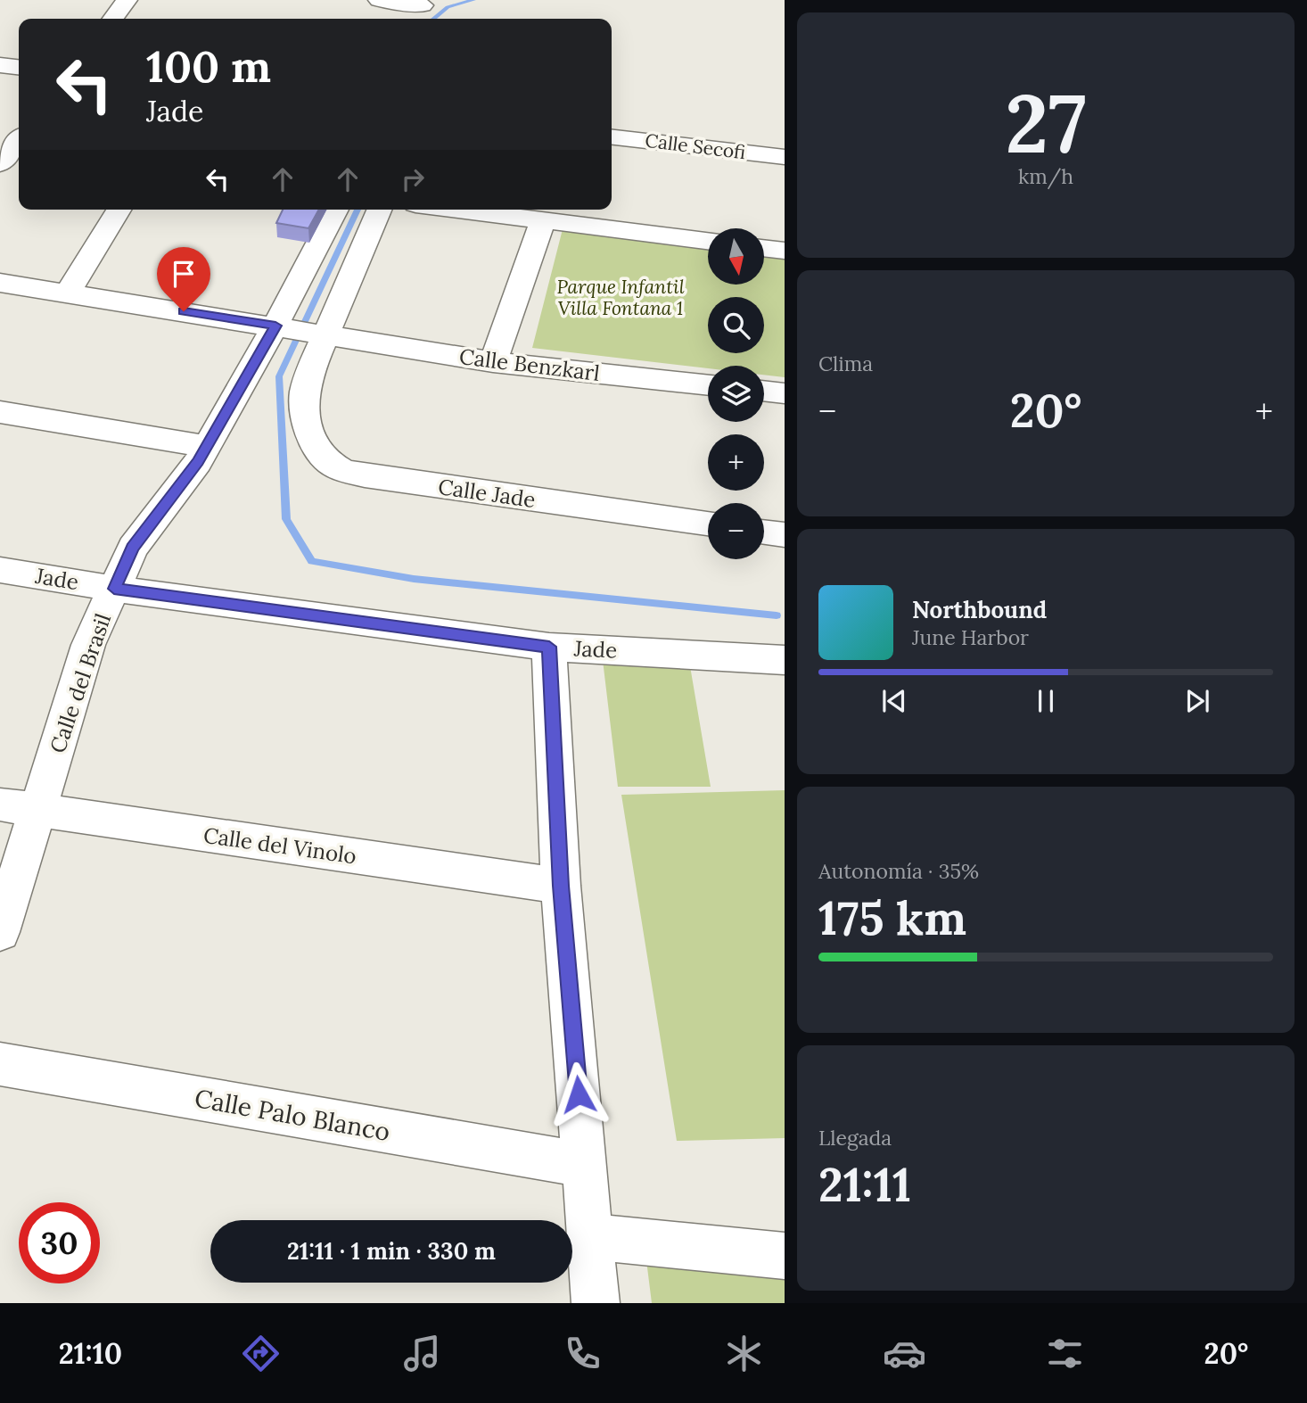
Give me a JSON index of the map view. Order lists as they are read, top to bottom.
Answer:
{
  "streets": {
    "street": [
      "Calle Secofi",
      "Calle Benzkarl",
      "Calle Jade",
      "Jade",
      "Calle del Brasil",
      "Calle del Vinolo",
      "Calle Palo Blanco"
    ]
  },
  "crossings": [
    ["Calle Benzkarl", "Calle Jade"],
    ["Calle Benzkarl", "Calle del Brasil"],
    ["Calle Jade", "Calle del Brasil"],
    ["Jade", "Calle del Brasil"],
    ["Calle del Brasil", "Calle del Vinolo"]
  ],
  "parks": ["Parque Infantil Villa Fontana 1"],
  "north": "bottom",
  "page": {
    "tile": [
      ["27", "km/h"],
      "Clima",
      ["Autonomía · 35%", "175 km"],
      ["Llegada", "21:11"]
    ],
    "turn": ["100 m", "Jade"],
    "map_buttons": ["+", "−"],
    "heat": ["−", "20°", "+"],
    "song": ["Northbound", "June Harbor"],
    "limit": "30",
    "trip": "21:11 · 1 min · 330 m",
    "tabs": ["21:10", "20°"]
  }
}
